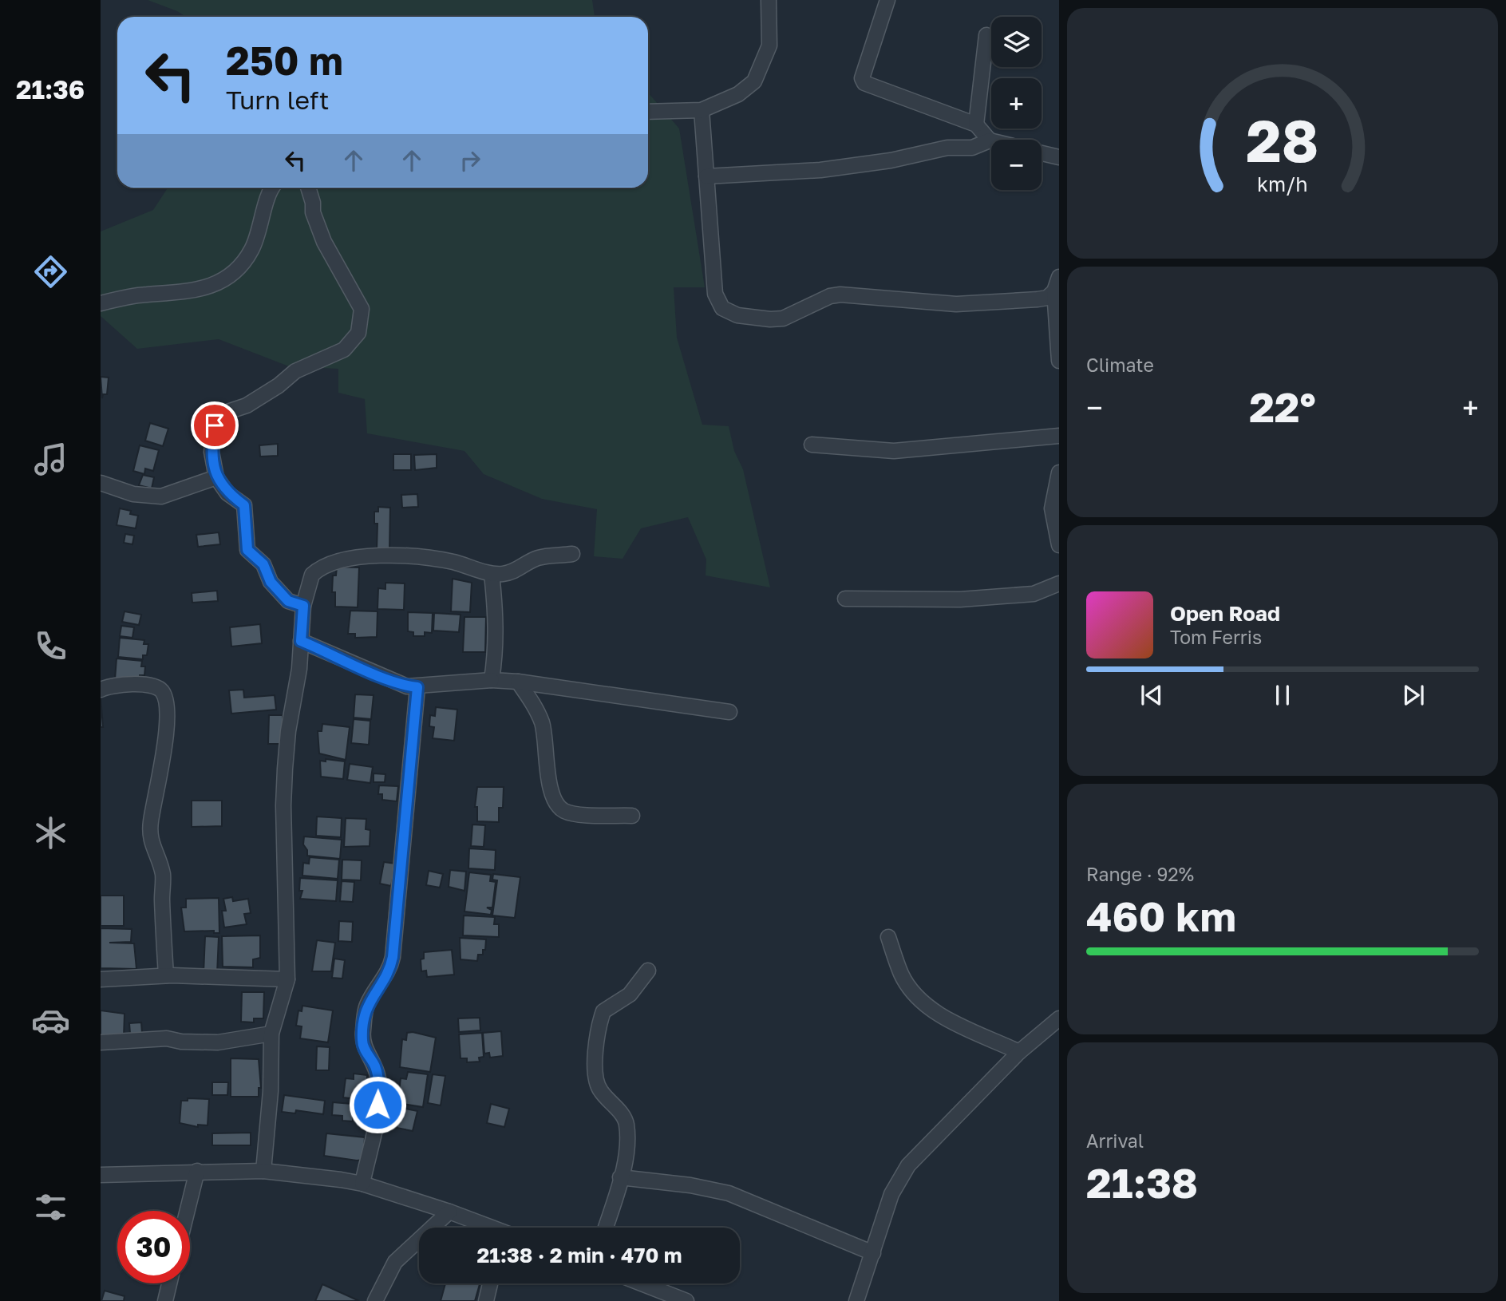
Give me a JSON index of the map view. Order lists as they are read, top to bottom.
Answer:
{
  "page": {
    "tabs": "21:36",
    "map_buttons": ["+", "−"],
    "turn": ["250 m", "Turn left"],
    "tile": [
      "Climate",
      ["Range · 92%", "460 km"],
      ["Arrival", "21:38"]
    ],
    "heat": ["−", "22°", "+"],
    "song": ["Open Road", "Tom Ferris"],
    "limit": "30",
    "trip": "21:38 · 2 min · 470 m",
    "gauge": ["28", "km/h"]
  }
}
